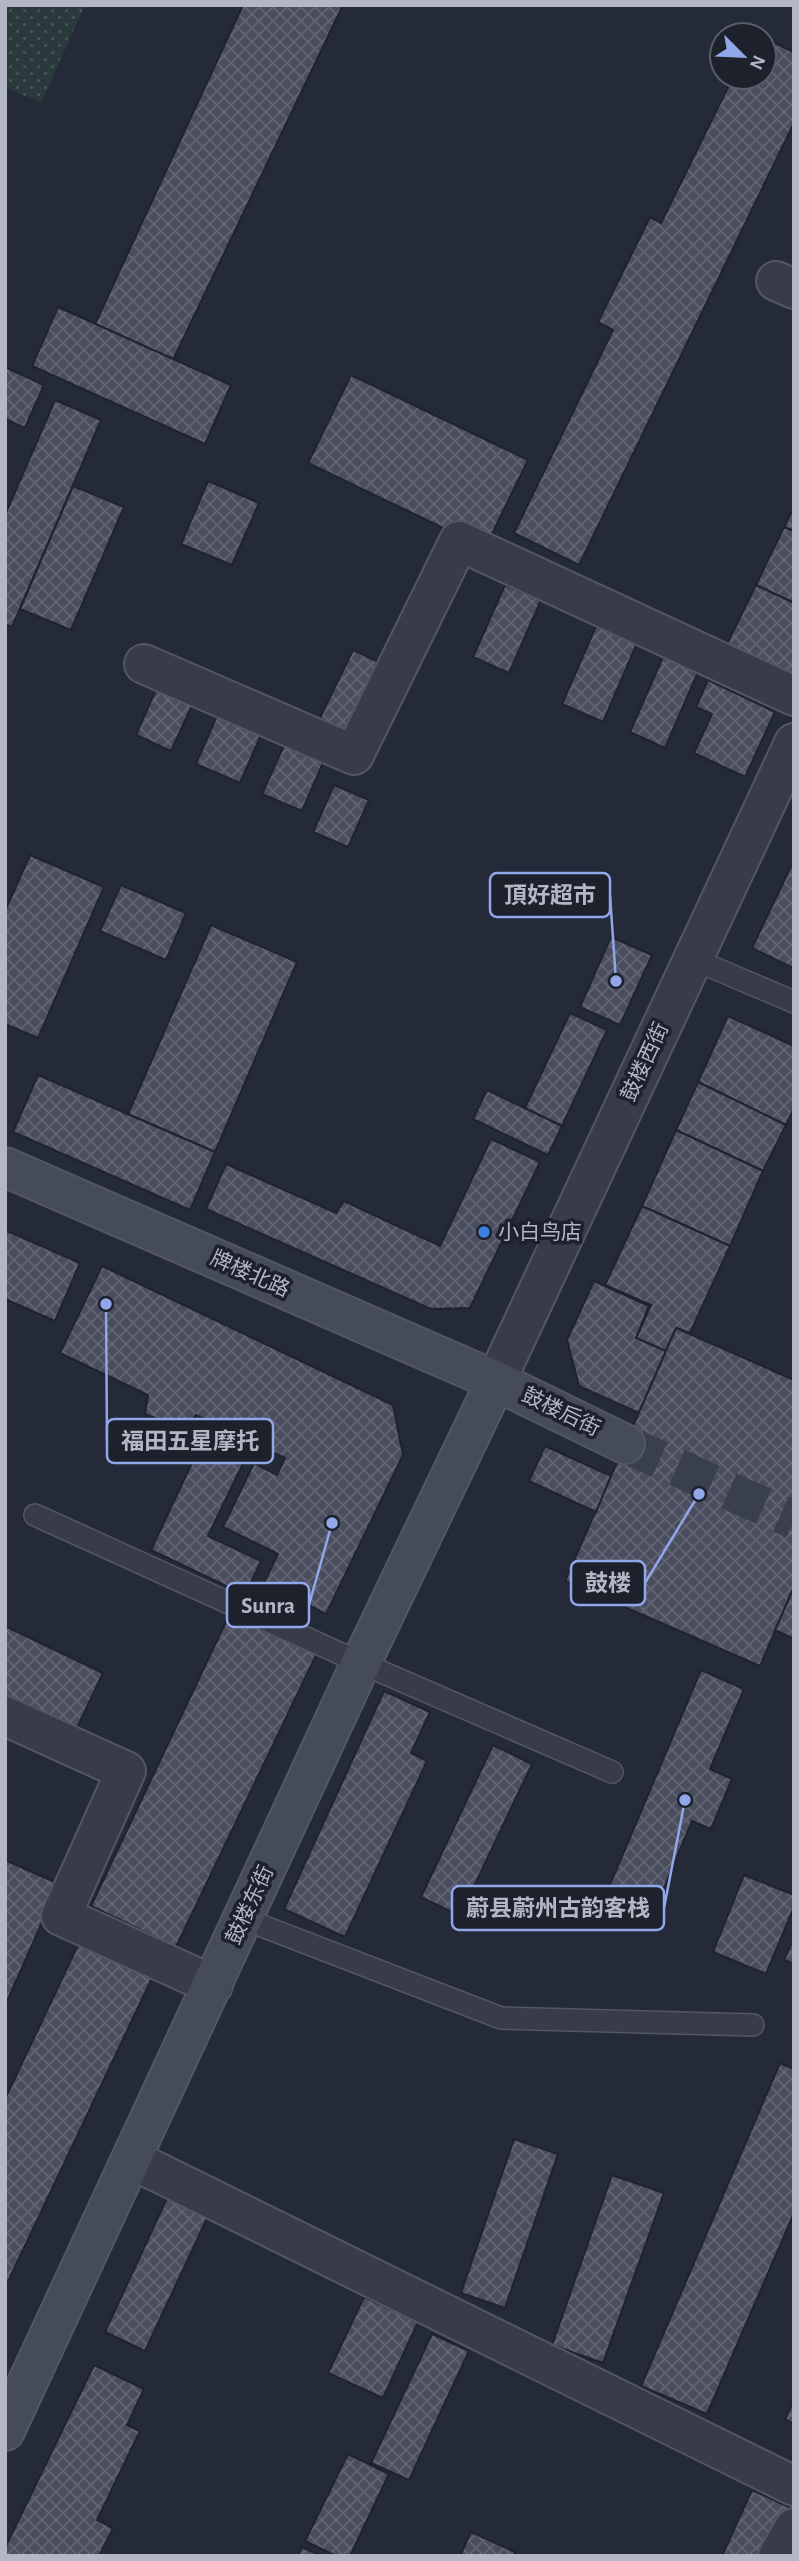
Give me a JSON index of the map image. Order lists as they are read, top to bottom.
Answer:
{
  "streets": {
    "main road": ["牌楼北路", "鼓楼后街", "鼓楼东街"],
    "street": ["鼓楼西街"]
  },
  "crossings": [
    ["鼓楼西街", "牌楼北路"],
    ["鼓楼西街", "鼓楼后街"],
    ["鼓楼西街", "鼓楼东街"],
    ["牌楼北路", "鼓楼后街"],
    ["牌楼北路", "鼓楼东街"],
    ["鼓楼后街", "鼓楼东街"]
  ],
  "places": [
    "頂好超市",
    "小白鸟店",
    "福田五星摩托",
    "鼓楼",
    "Sunra",
    "蔚县蔚州古韵客栈"
  ],
  "north": "bottom right"
}
